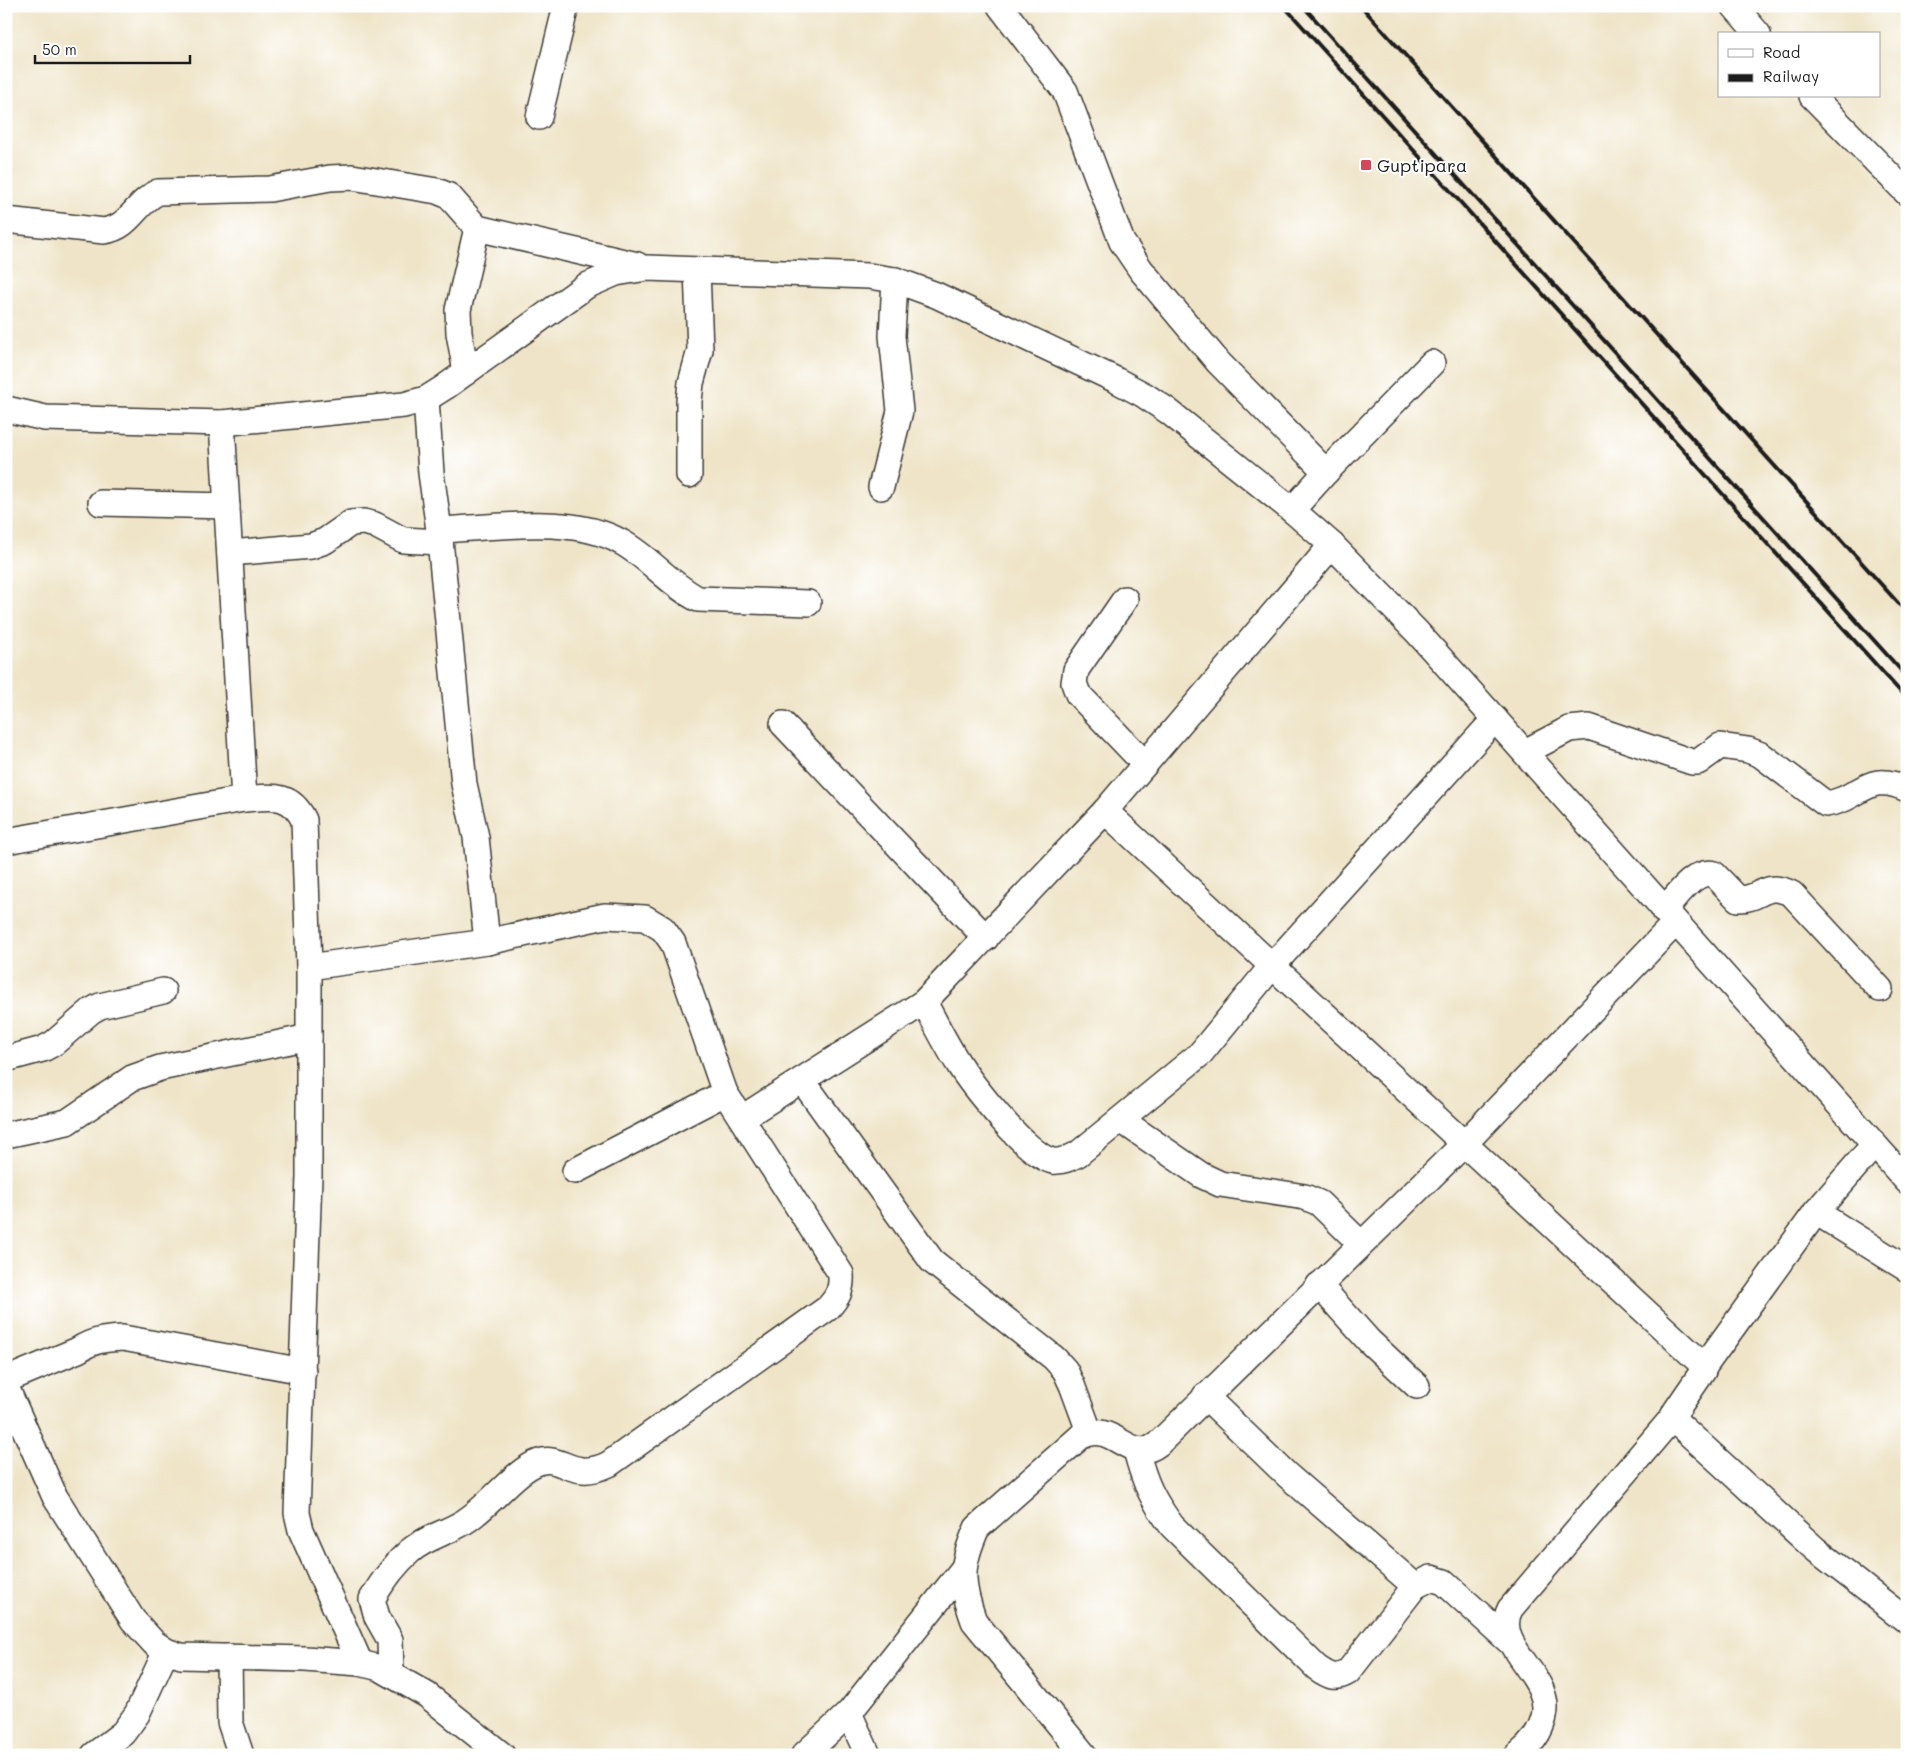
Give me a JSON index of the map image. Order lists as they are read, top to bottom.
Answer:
{
  "places": {
    "transit": ["Guptipara"]
  },
  "legend": ["Road", "Railway"],
  "scale_bar": "50 m"
}
